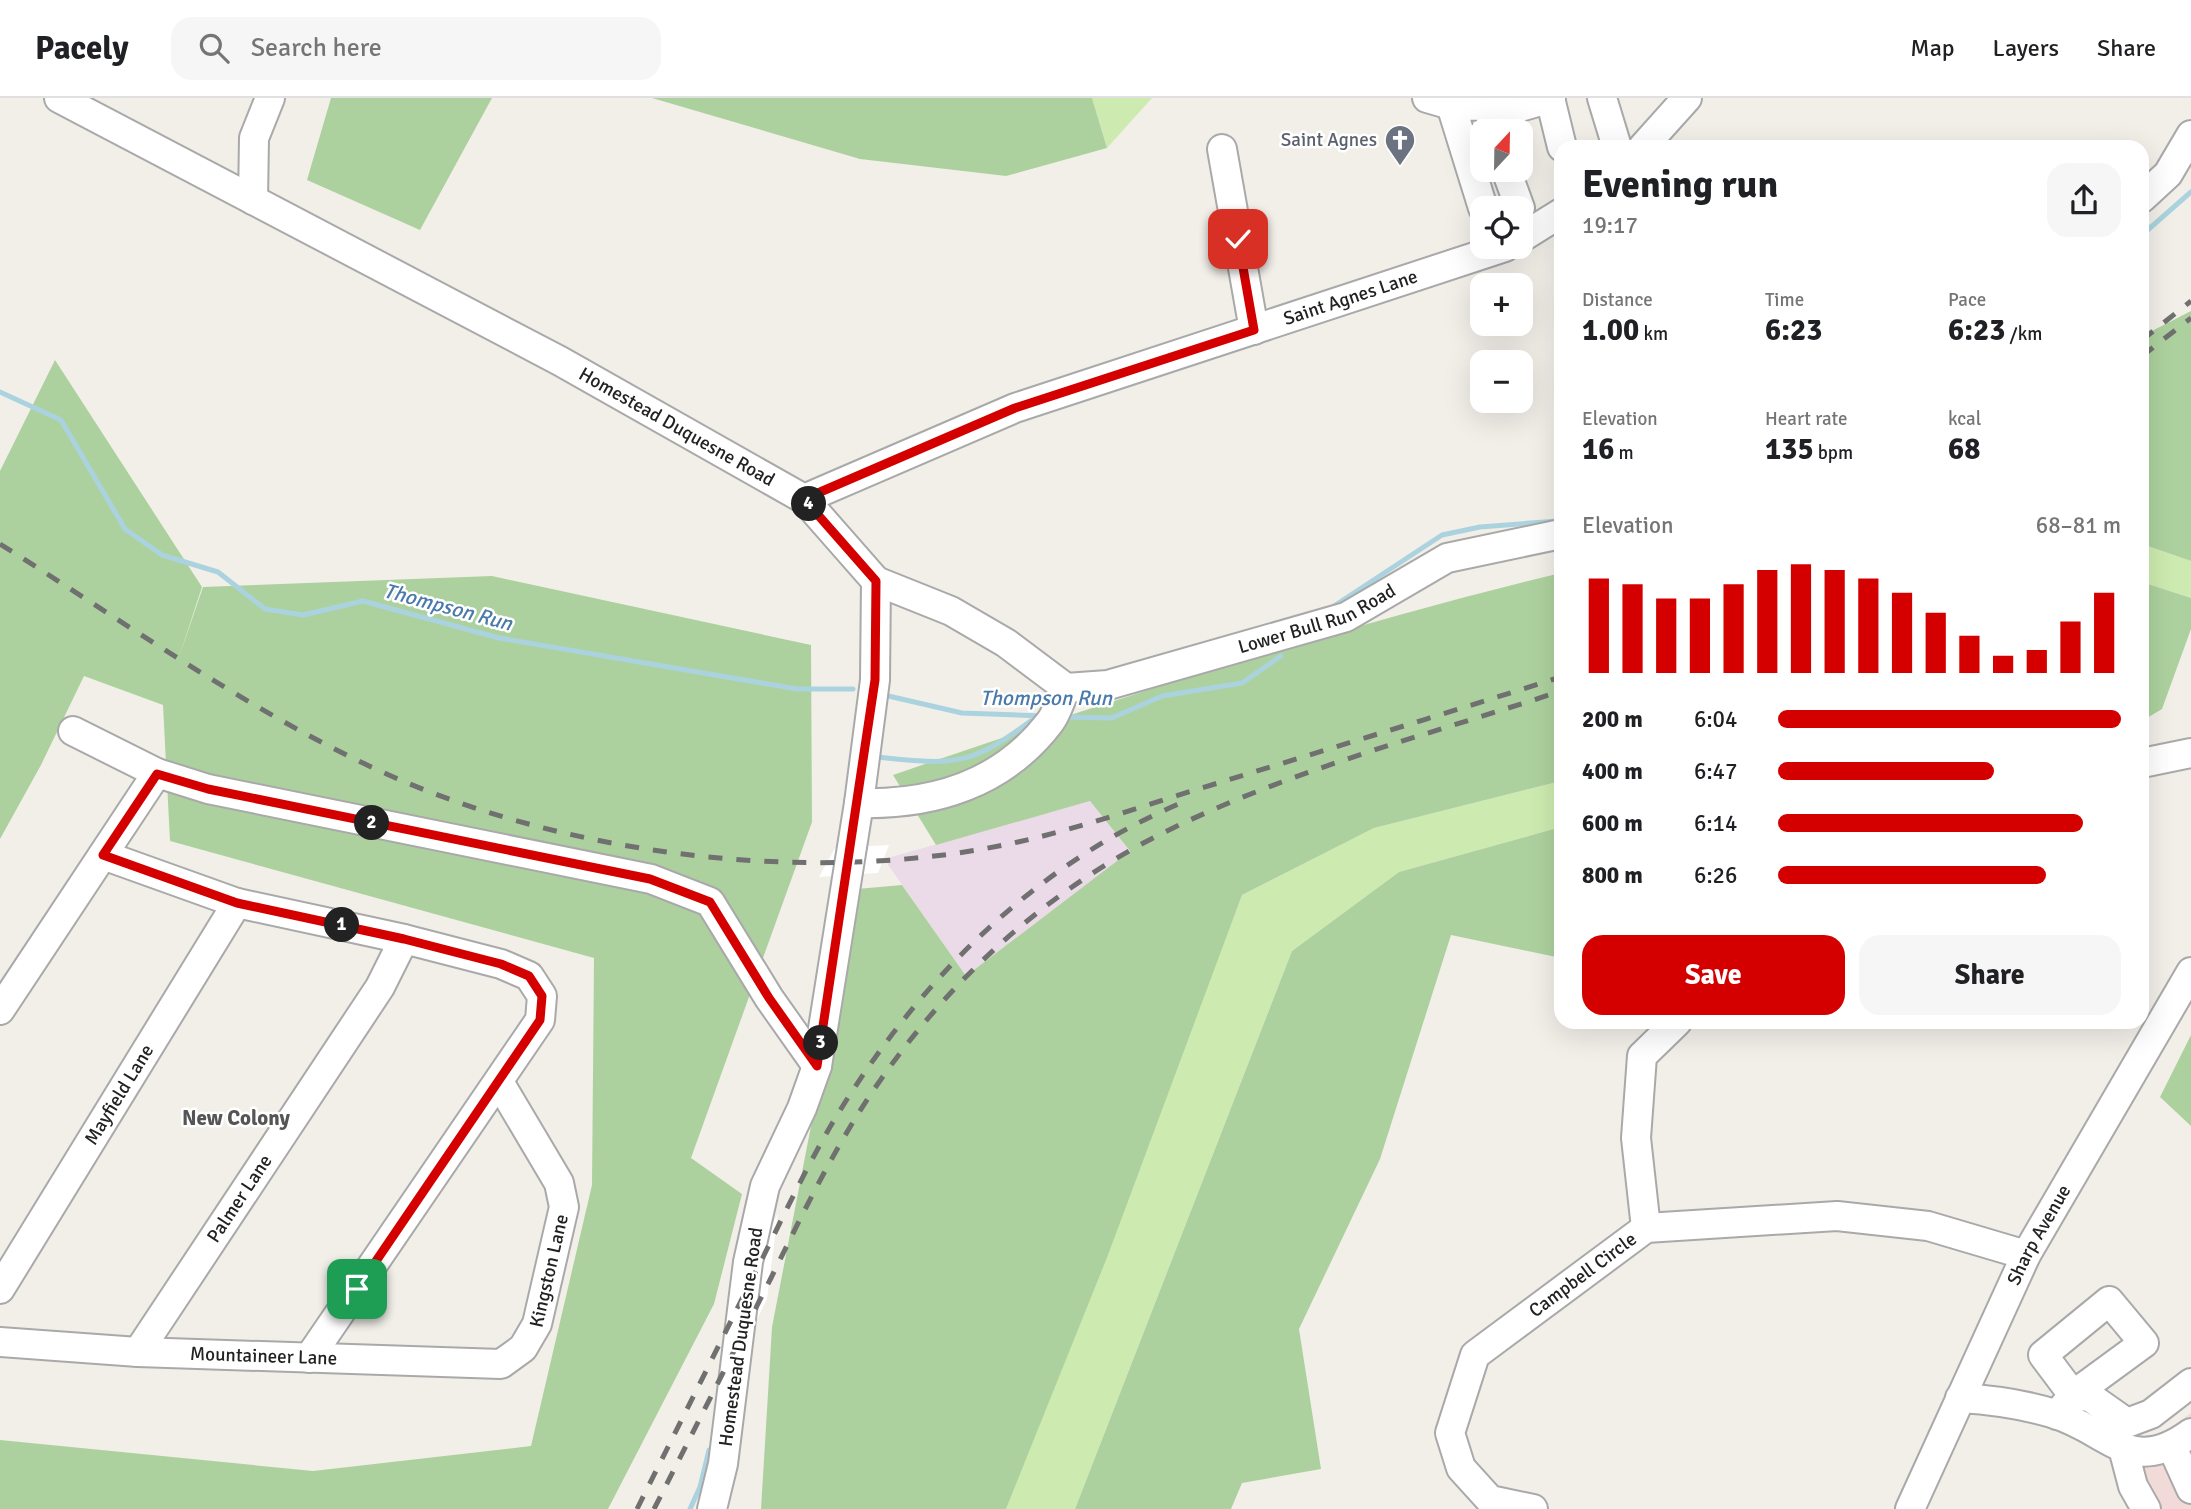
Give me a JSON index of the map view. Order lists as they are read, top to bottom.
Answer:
{
  "streets": {
    "street": [
      "Saint Agnes Lane",
      "Homestead Duquesne Road",
      "Lower Bull Run Road",
      "Mayfield Lane",
      "Palmer Lane",
      "Sharp Avenue",
      "Kingston Lane",
      "Campbell Circle",
      "Mountaineer Lane"
    ]
  },
  "crossings": [
    ["Saint Agnes Lane", "Homestead Duquesne Road"],
    ["Palmer Lane", "Mountaineer Lane"],
    ["Sharp Avenue", "Campbell Circle"],
    ["Kingston Lane", "Mountaineer Lane"]
  ],
  "districts": ["New Colony"],
  "water": ["Thompson Run"],
  "places": {
    "church": ["Saint Agnes"]
  },
  "north": "top",
  "page": {
    "header": "Pacely",
    "search": "Search here",
    "nav": ["Map", "Layers", "Share"],
    "map_buttons": ["+", "−"],
    "heading": ["Evening run", "19:17"],
    "stats": [
      ["Distance", "1.00 km"],
      ["Time", "6:23"],
      ["Pace", "6:23 /km"],
      ["Elevation", "16 m"],
      ["Heart rate", "135 bpm"],
      ["kcal", "68"]
    ],
    "pins": [
      "4",
      "2",
      "1",
      "3"
    ],
    "chart": ["Elevation", "68–81 m"],
    "list": [
      {
        "name": "200 m",
        "note": "6:04"
      },
      {
        "name": "400 m",
        "note": "6:47"
      },
      {
        "name": "600 m",
        "note": "6:14"
      },
      {
        "name": "800 m",
        "note": "6:26"
      }
    ],
    "buttons": ["Save", "Share"]
  }
}
